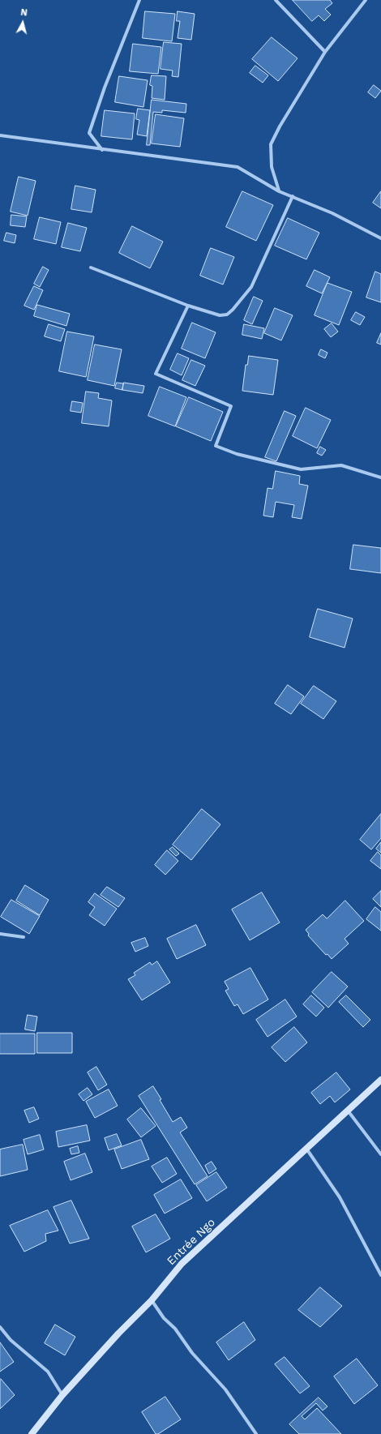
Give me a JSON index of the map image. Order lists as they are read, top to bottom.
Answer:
{
  "streets": {
    "street": ["Entrée Ngo"]
  },
  "north": "top"
}
